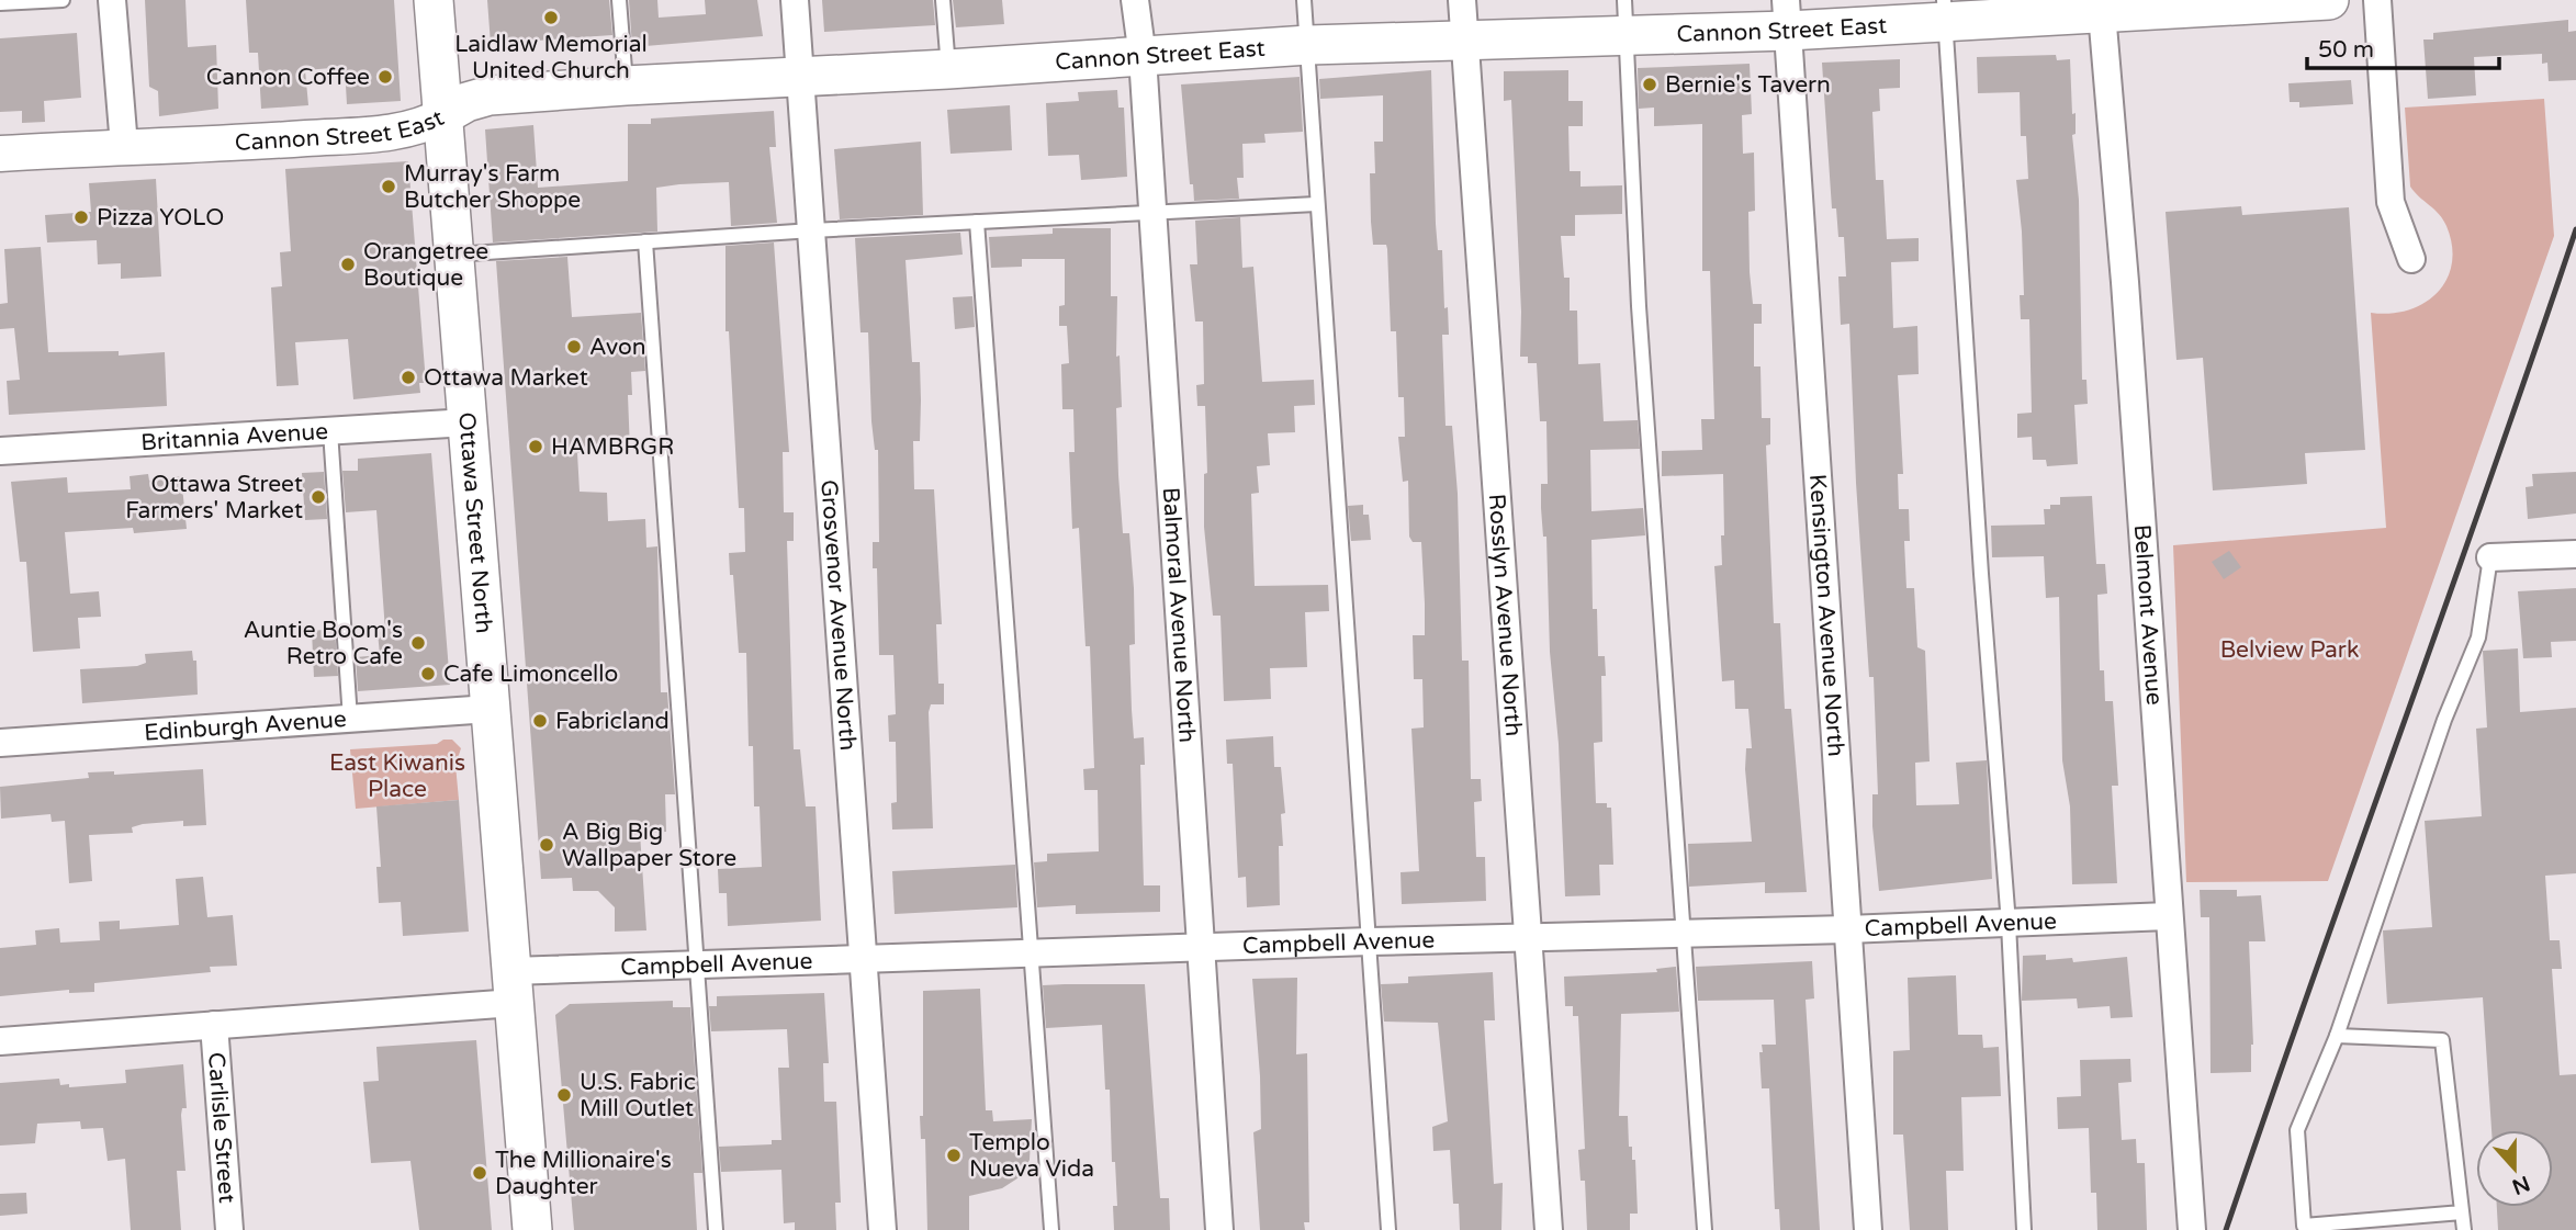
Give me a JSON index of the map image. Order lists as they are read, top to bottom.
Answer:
{
  "streets": {
    "main road": ["Cannon Street East", "Ottawa Street North"],
    "street": [
      "Britannia Avenue",
      "Grosvenor Avenue North",
      "Balmoral Avenue North",
      "Rosslyn Avenue North",
      "Belmont Avenue",
      "Kensington Avenue North",
      "Edinburgh Avenue",
      "Campbell Avenue",
      "Carlisle Street"
    ]
  },
  "crossings": [
    ["Cannon Street East", "Ottawa Street North"],
    ["Cannon Street East", "Grosvenor Avenue North"],
    ["Cannon Street East", "Balmoral Avenue North"],
    ["Cannon Street East", "Rosslyn Avenue North"],
    ["Cannon Street East", "Belmont Avenue"],
    ["Cannon Street East", "Kensington Avenue North"],
    ["Britannia Avenue", "Ottawa Street North"],
    ["Ottawa Street North", "Edinburgh Avenue"],
    ["Ottawa Street North", "Campbell Avenue"],
    ["Grosvenor Avenue North", "Campbell Avenue"],
    ["Balmoral Avenue North", "Campbell Avenue"],
    ["Rosslyn Avenue North", "Campbell Avenue"],
    ["Belmont Avenue", "Campbell Avenue"],
    ["Kensington Avenue North", "Campbell Avenue"],
    ["Campbell Avenue", "Carlisle Street"]
  ],
  "parks": ["Belview Park", "East Kiwanis Place"],
  "places": [
    "Laidlaw Memorial United Church",
    "Cannon Coffee",
    "Bernie's Tavern",
    "Murray's Farm Butcher Shoppe",
    "Pizza YOLO",
    "Orangetree Boutique",
    "Avon",
    "Ottawa Market",
    "HAMBRGR",
    "Ottawa Street Farmers' Market",
    "Auntie Boom's Retro Cafe",
    "Cafe Limoncello",
    "Fabricland",
    "A Big Big Wallpaper Store",
    "U.S. Fabric Mill Outlet",
    "Templo Nueva Vida",
    "The Millionaire's Daughter"
  ],
  "scale_bar": "50 m",
  "north": "bottom"
}
